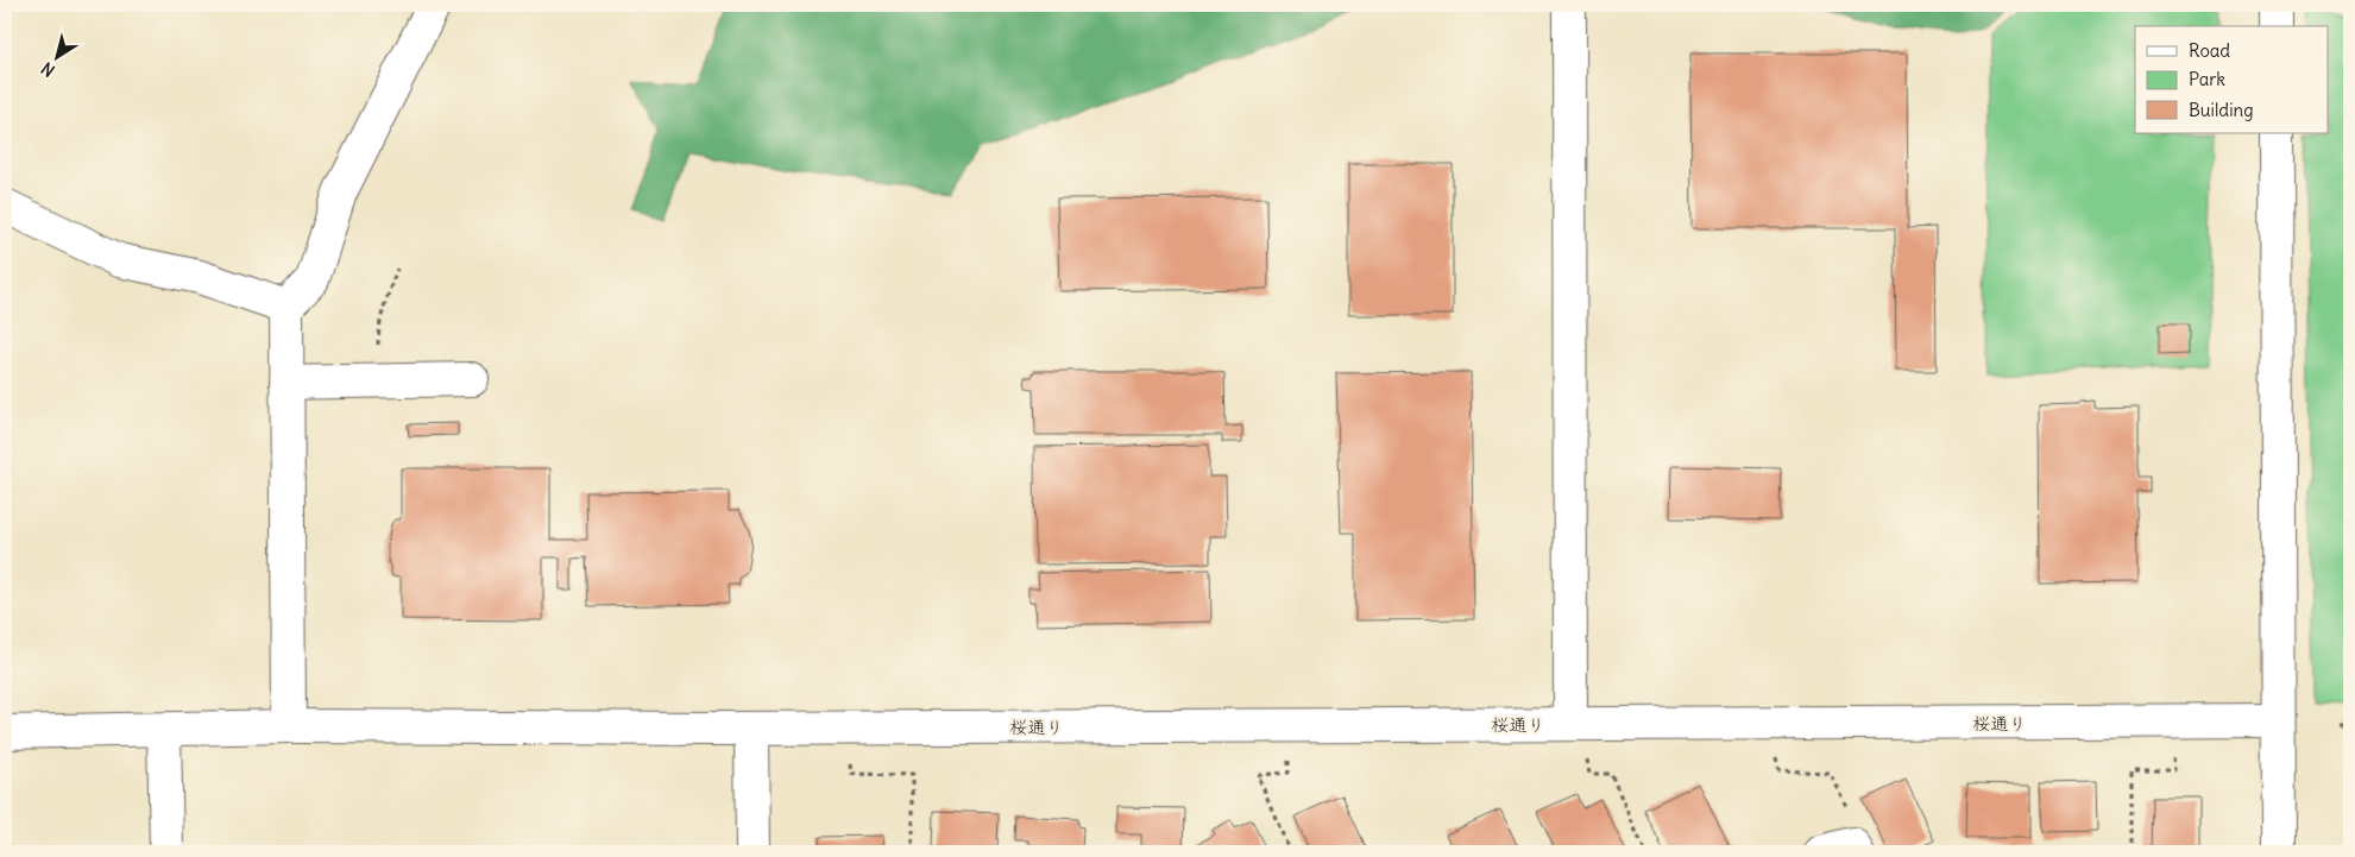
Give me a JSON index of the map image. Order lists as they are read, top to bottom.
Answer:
{
  "streets": {
    "street": ["桜通り"]
  },
  "legend": ["Road", "Park", "Building"],
  "north": "bottom left"
}
